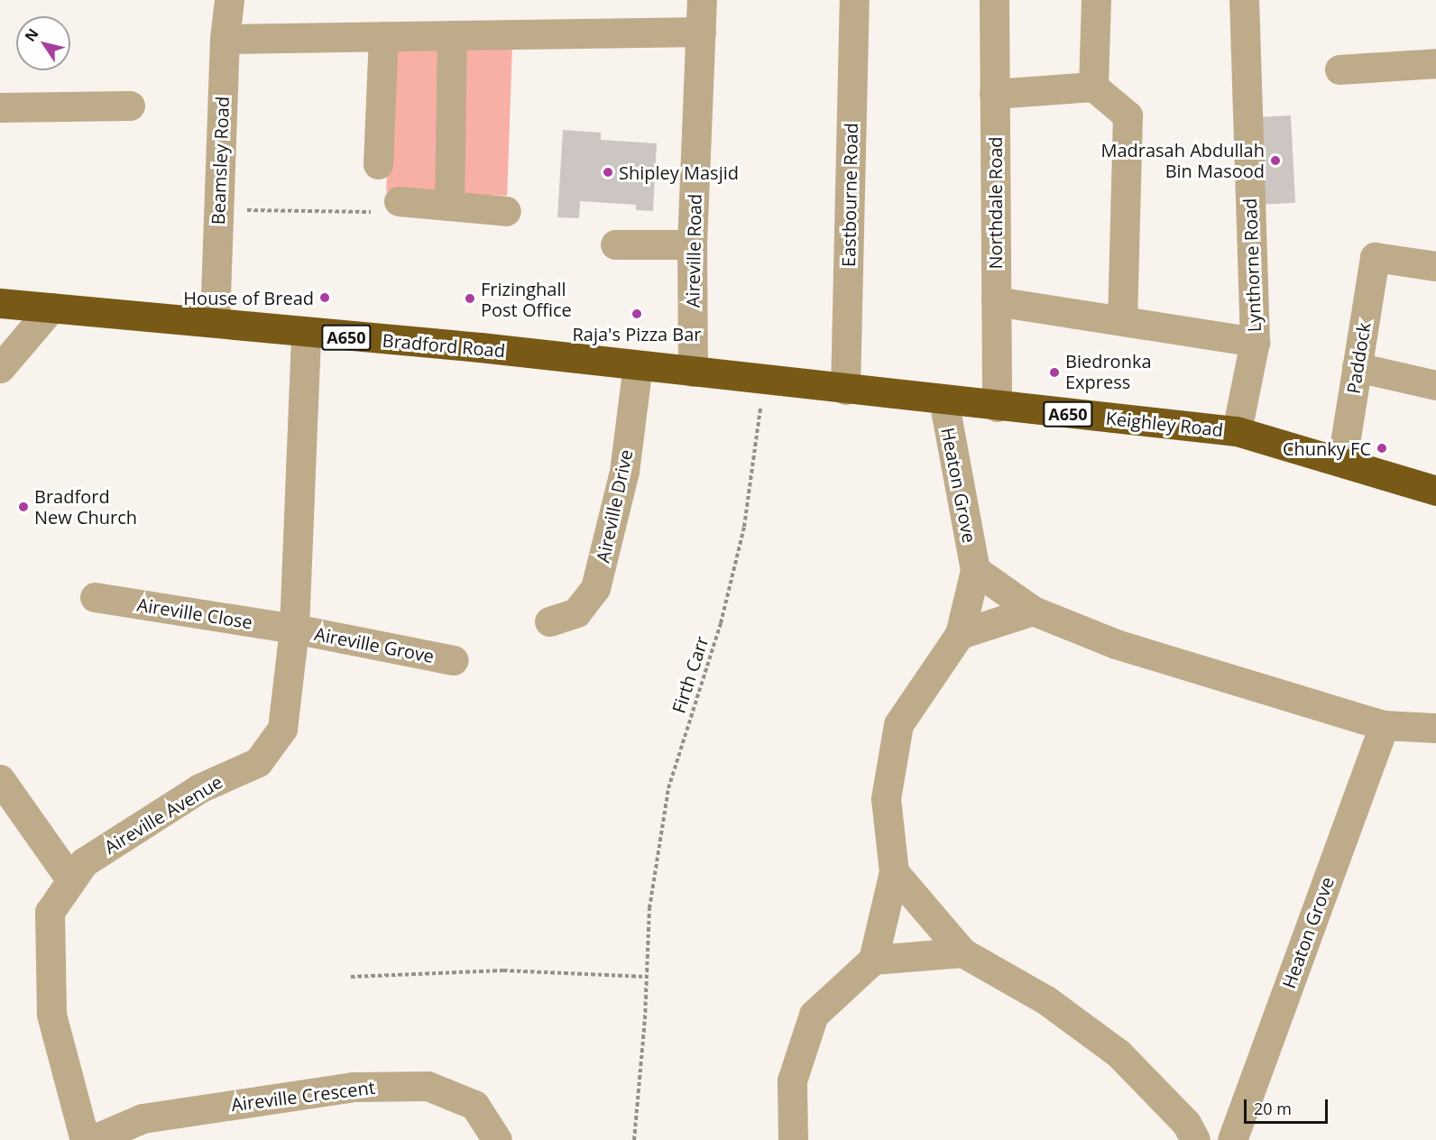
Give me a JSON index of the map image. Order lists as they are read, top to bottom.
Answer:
{
  "streets": {
    "highway": ["A650", "Bradford Road", "Keighley Road"],
    "street": [
      "Beamsley Road",
      "Eastbourne Road",
      "Northdale Road",
      "Aireville Road",
      "Lynthorne Road",
      "Paddock",
      "Heaton Grove",
      "Aireville Drive",
      "Aireville Close",
      "Aireville Grove",
      "Aireville Avenue",
      "Aireville Crescent"
    ],
    "path": ["Firth Carr"]
  },
  "crossings": [
    ["Beamsley Road", "Bradford Road"],
    ["Eastbourne Road", "Keighley Road"],
    ["Northdale Road", "Keighley Road"],
    ["Aireville Road", "Bradford Road"],
    ["Aireville Road", "Keighley Road"],
    ["Lynthorne Road", "Keighley Road"],
    ["Bradford Road", "Keighley Road"],
    ["Bradford Road", "Aireville Drive"],
    ["Bradford Road", "Aireville Avenue"],
    ["Paddock", "Keighley Road"],
    ["Keighley Road", "Heaton Grove"],
    ["Keighley Road", "Firth Carr"],
    ["Aireville Close", "Aireville Grove"],
    ["Aireville Close", "Aireville Avenue"],
    ["Aireville Grove", "Aireville Avenue"]
  ],
  "places": [
    "Madrasah Abdullah Bin Masood",
    "Shipley Masjid",
    "House of Bread",
    "Frizinghall Post Office",
    "Raja's Pizza Bar",
    "Biedronka Express",
    "Chunky FC",
    "Bradford New Church"
  ],
  "scale_bar": "20 m",
  "north": "top left"
}
